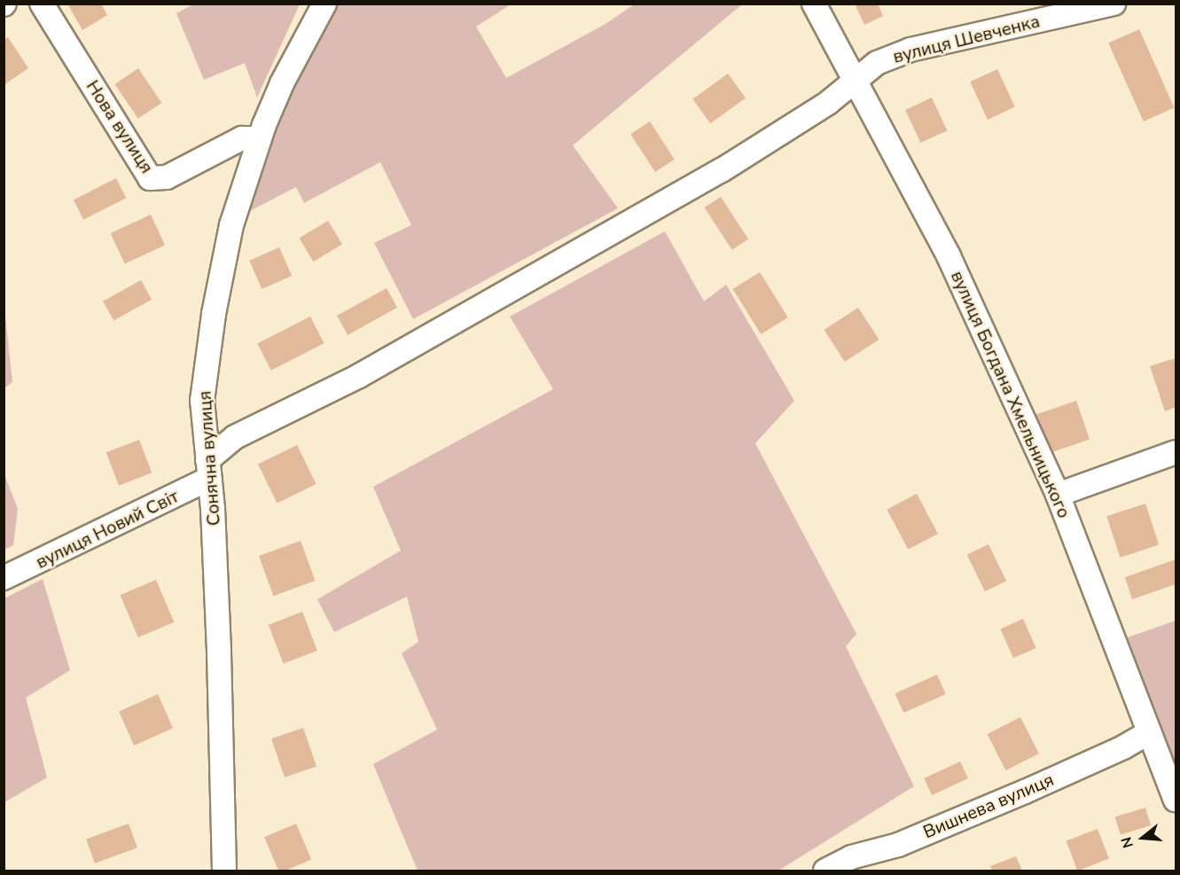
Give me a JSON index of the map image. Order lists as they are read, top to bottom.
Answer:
{
  "streets": {
    "street": [
      "вулиця Шевченка",
      "Нова вулиця",
      "вулиця Богдана Хмельницького",
      "Сонячна вулиця",
      "вулиця Новий Світ",
      "Вишнева вулиця"
    ]
  },
  "crossings": [
    ["вулиця Шевченка", "вулиця Богдана Хмельницького"],
    ["вулиця Шевченка", "Сонячна вулиця"],
    ["вулиця Шевченка", "вулиця Новий Світ"],
    ["Нова вулиця", "Сонячна вулиця"],
    ["вулиця Богдана Хмельницького", "Вишнева вулиця"],
    ["Сонячна вулиця", "вулиця Новий Світ"]
  ],
  "north": "left"
}
